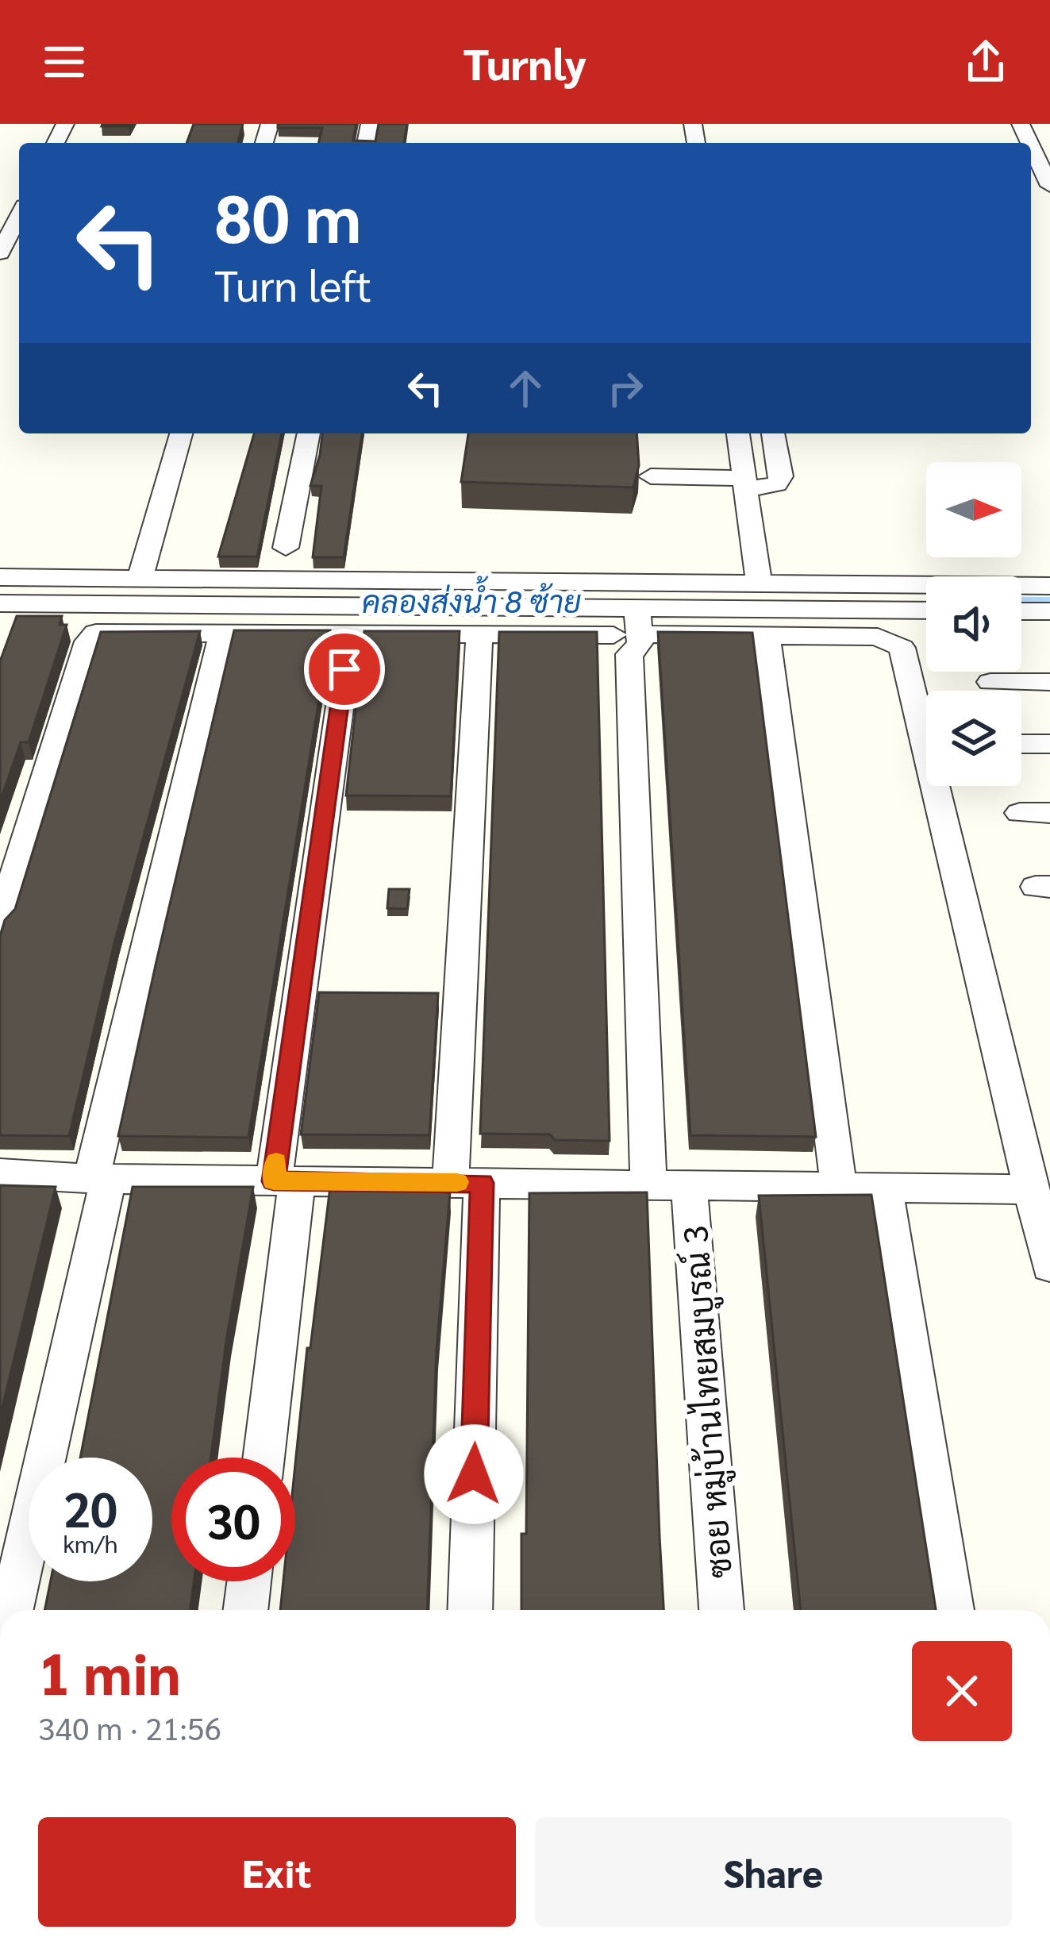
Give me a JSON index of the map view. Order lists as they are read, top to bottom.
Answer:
{
  "streets": {
    "street": ["ซอย หมู่บ้านไทยสมบูรณ์ 3"]
  },
  "water": ["คลองส่งน้ำ 8 ซ้าย"],
  "north": "right",
  "page": {
    "header": "Turnly",
    "turn": ["80 m", "Turn left"],
    "speed": "20 km/h",
    "limit": "30",
    "heading": ["1 min", "340 m · 21:56"],
    "buttons": ["Exit", "Share"]
  }
}
